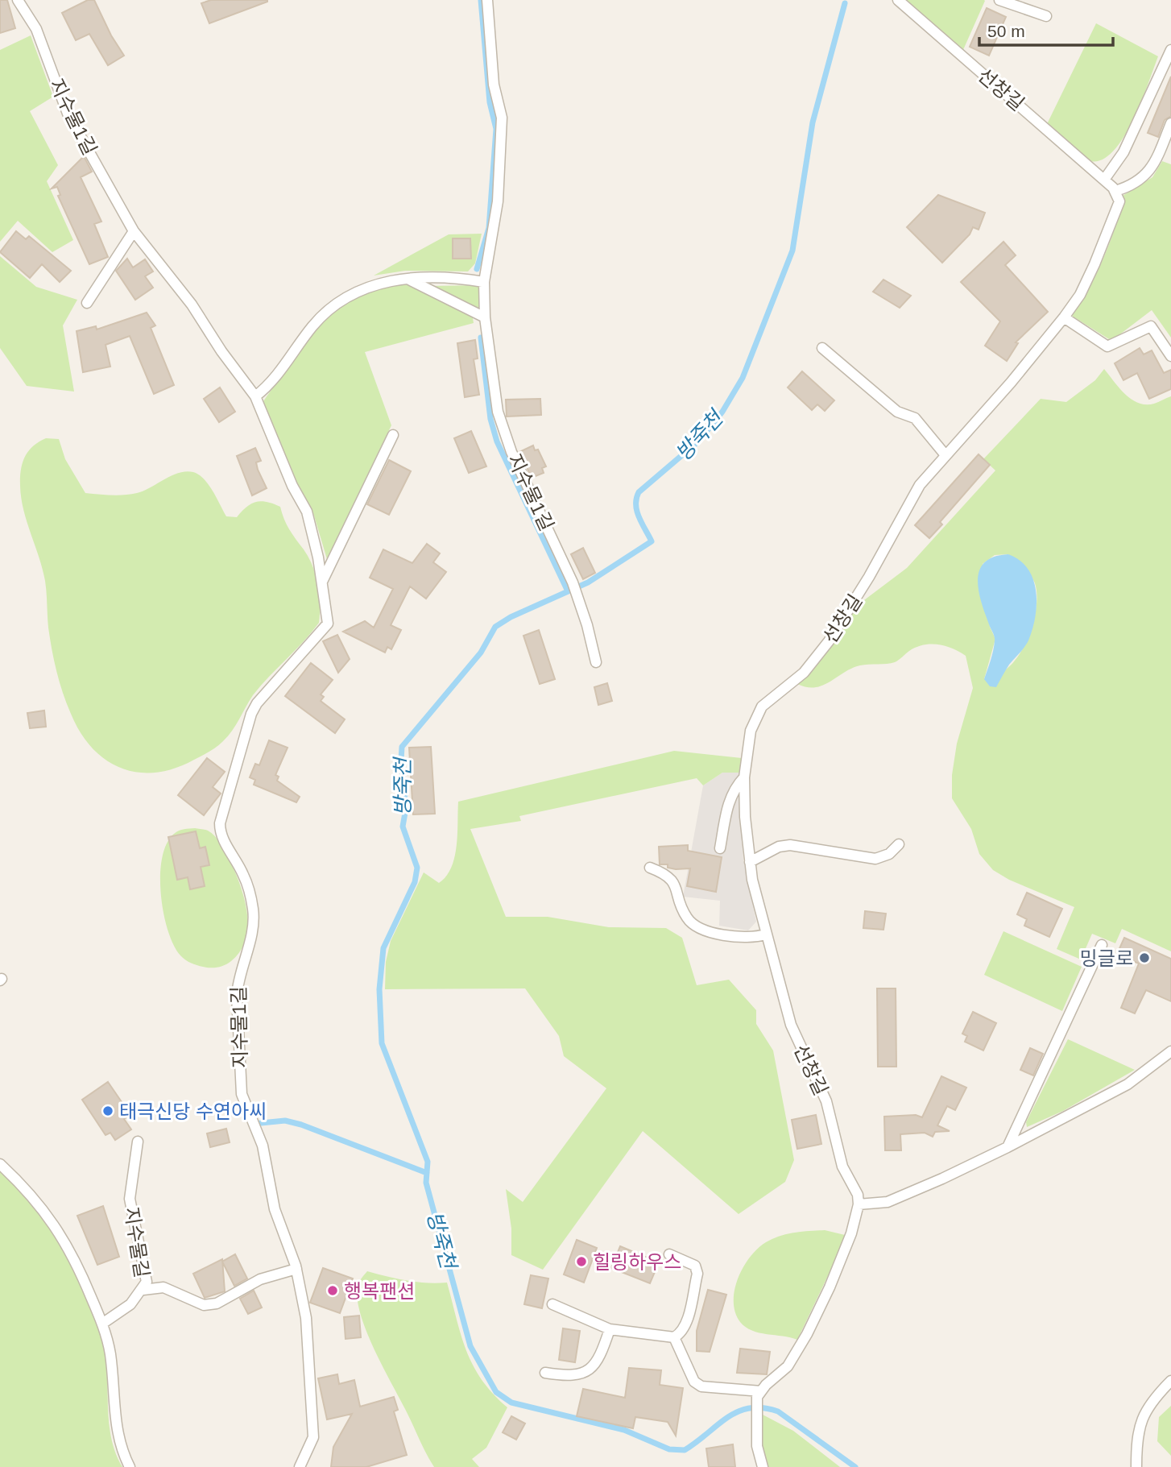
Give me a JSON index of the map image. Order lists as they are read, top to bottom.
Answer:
{
  "streets": {
    "lane": ["선창길", "지수물1길", "지수물길"]
  },
  "water": ["방죽천"],
  "places": [
    "밍글로",
    "태극신당 수연아씨",
    "힐링하우스",
    "행복팬션"
  ],
  "scale_bar": "50 m"
}
